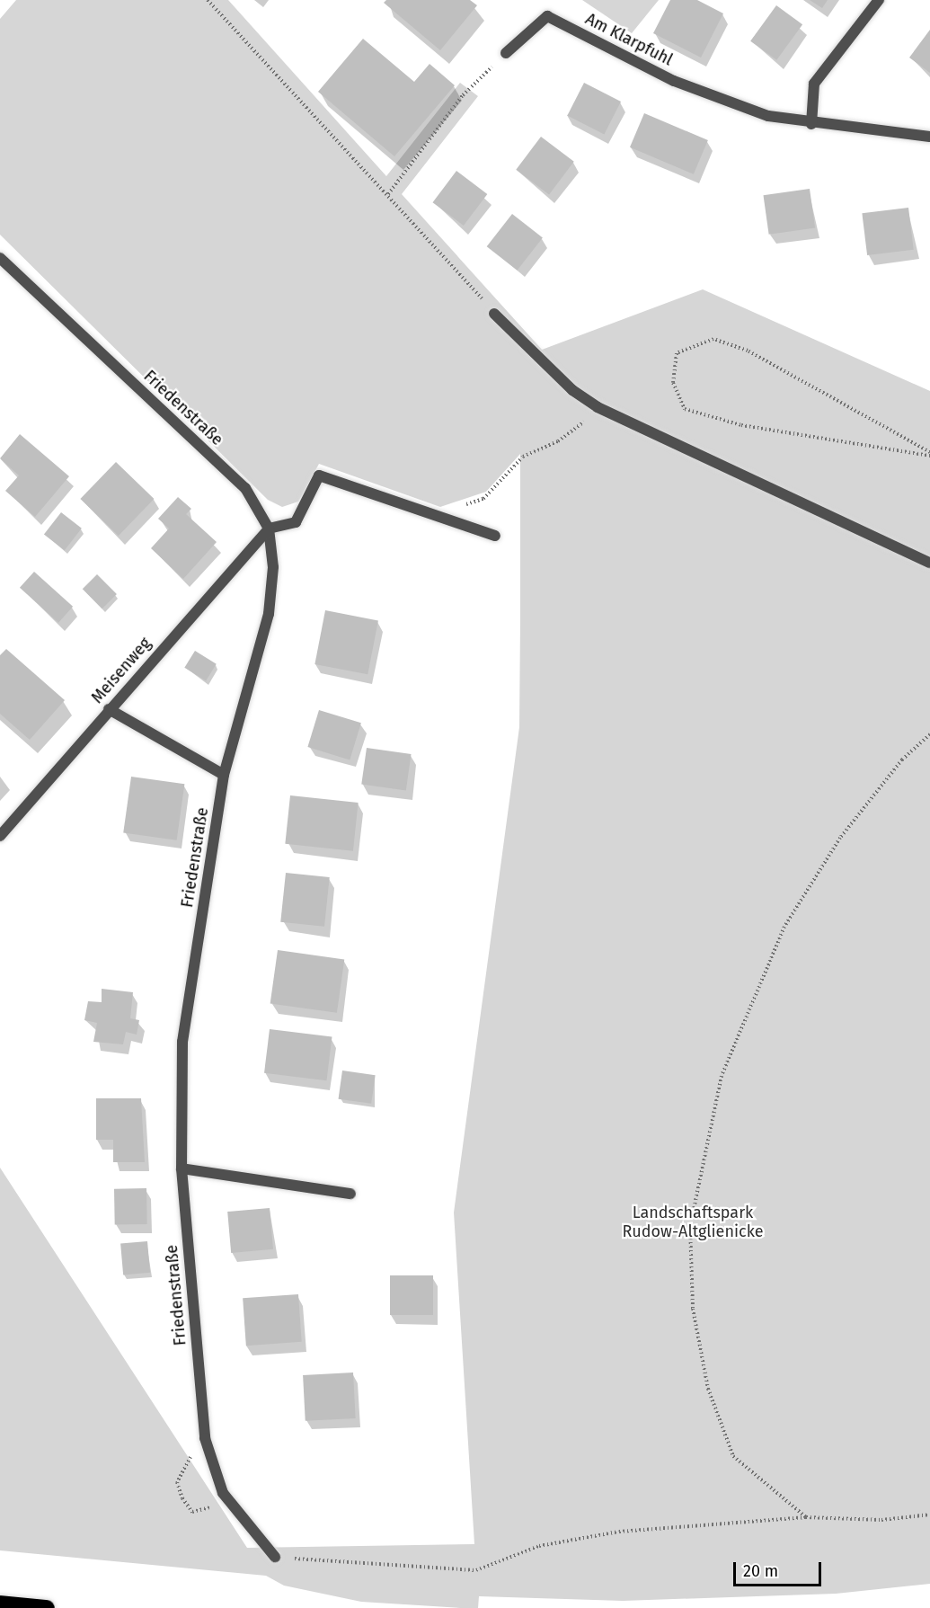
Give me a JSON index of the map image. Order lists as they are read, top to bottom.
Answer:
{
  "streets": {
    "street": ["Am Klarpfuhl", "Friedenstraße", "Meisenweg"]
  },
  "crossings": [
    ["Friedenstraße", "Meisenweg"]
  ],
  "parks": ["Landschaftspark Rudow-Altglienicke"],
  "scale_bar": "20 m"
}
